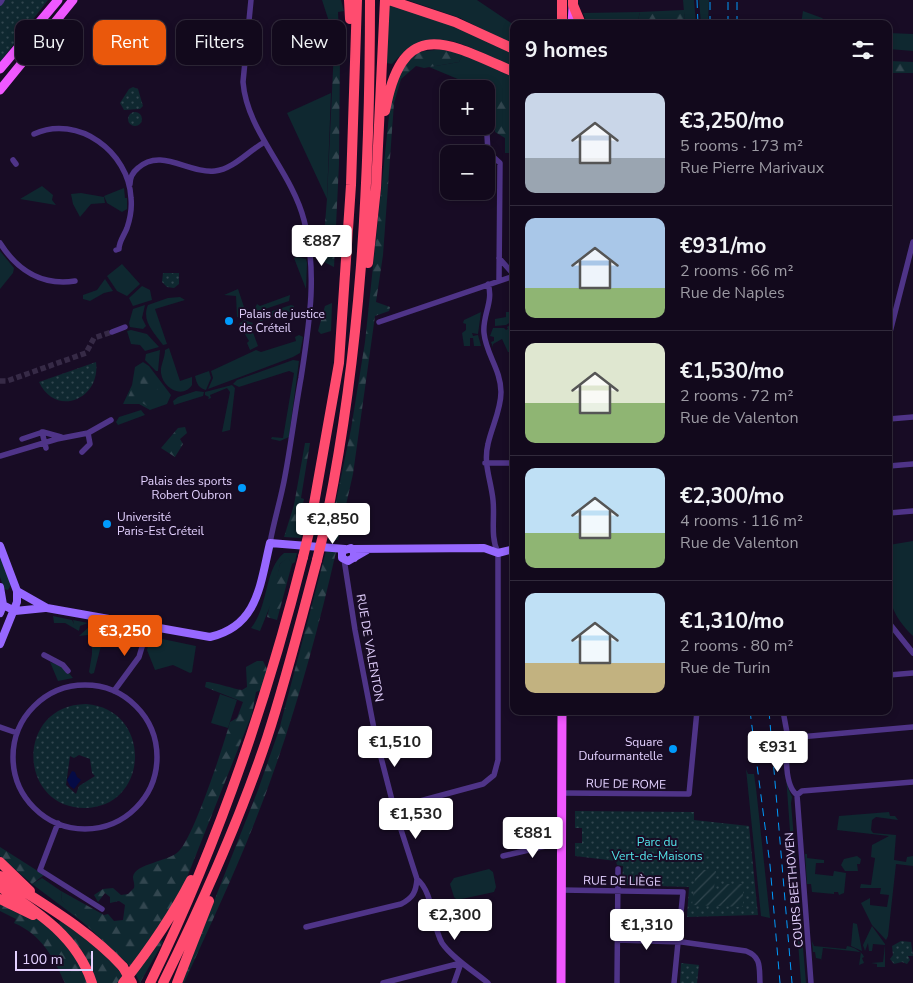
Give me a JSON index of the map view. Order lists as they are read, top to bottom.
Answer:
{
  "streets": {
    "street": [
      "RUE DE VALENTON",
      "RUE DE ROME",
      "RUE DE LIÈGE",
      "COURS BEETHOVEN"
    ]
  },
  "parks": ["Parc du Vert-de-Maisons"],
  "places": [
    "Palais de justice de Créteil",
    "Palais des sports Robert Oubron",
    "Université Paris-Est Créteil",
    "Square Dufourmantelle"
  ],
  "scale_bar": "100 m",
  "page": {
    "chip": [
      "Buy",
      "Rent",
      "Filters",
      "New"
    ],
    "heading": "9 homes",
    "map_buttons": ["+", "−"],
    "list": [
      {
        "name": "€3,250/mo",
        "note": "5 rooms · 173 m² · Rue Pierre Marivaux"
      },
      {
        "name": "€931/mo",
        "note": "2 rooms · 66 m² · Rue de Naples"
      },
      {
        "name": "€1,530/mo",
        "note": "2 rooms · 72 m² · Rue de Valenton"
      },
      {
        "name": "€2,300/mo",
        "note": "4 rooms · 116 m² · Rue de Valenton"
      },
      {
        "name": "€1,310/mo",
        "note": "2 rooms · 80 m² · Rue de Turin"
      }
    ],
    "price": [
      "€887",
      "€2,850",
      "€3,250",
      "€1,510",
      "€931",
      "€1,530",
      "€881",
      "€2,300",
      "€1,310"
    ],
    "scale": "100 m"
  }
}
